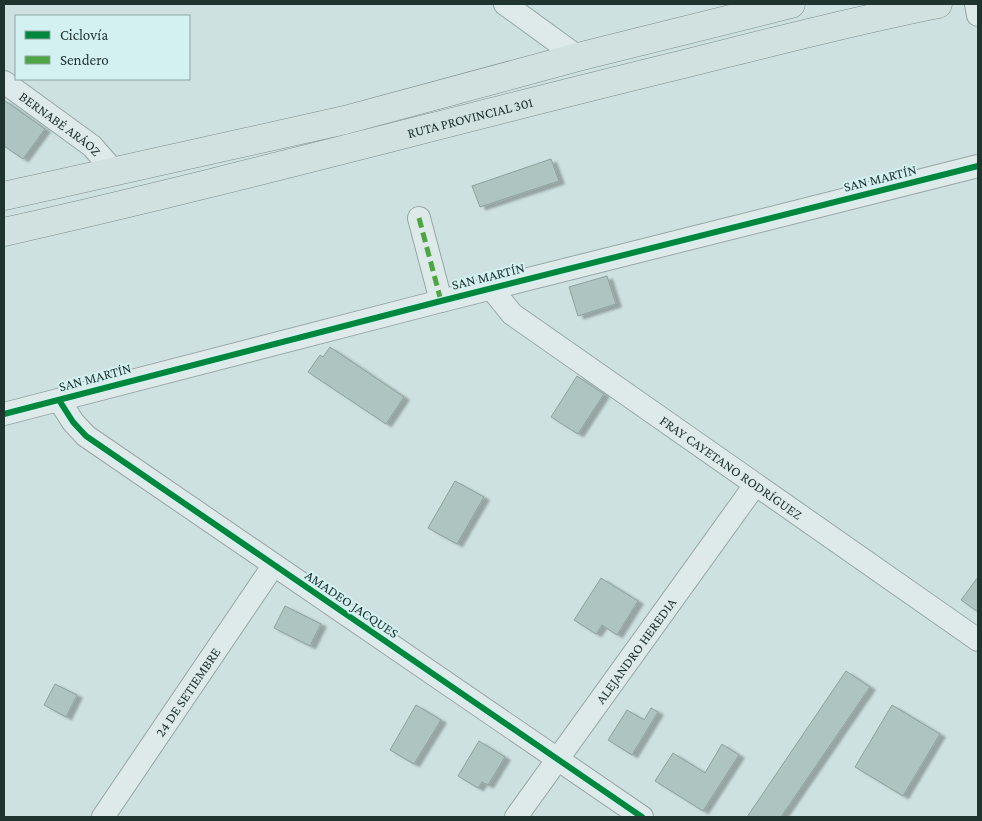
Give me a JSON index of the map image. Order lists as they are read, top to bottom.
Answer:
{
  "streets": {
    "main road": ["RUTA PROVINCIAL 301"],
    "street": [
      "BERNABÉ ARÁOZ",
      "SAN MARTÍN",
      "FRAY CAYETANO RODRÍGUEZ",
      "AMADEO JACQUES",
      "ALEJANDRO HEREDIA",
      "24 DE SETIEMBRE"
    ]
  },
  "crossings": [
    ["RUTA PROVINCIAL 301", "BERNABÉ ARÁOZ"],
    ["SAN MARTÍN", "FRAY CAYETANO RODRÍGUEZ"],
    ["SAN MARTÍN", "AMADEO JACQUES"],
    ["FRAY CAYETANO RODRÍGUEZ", "ALEJANDRO HEREDIA"],
    ["AMADEO JACQUES", "ALEJANDRO HEREDIA"],
    ["AMADEO JACQUES", "24 DE SETIEMBRE"]
  ],
  "legend": ["Ciclovía", "Sendero"]
}
